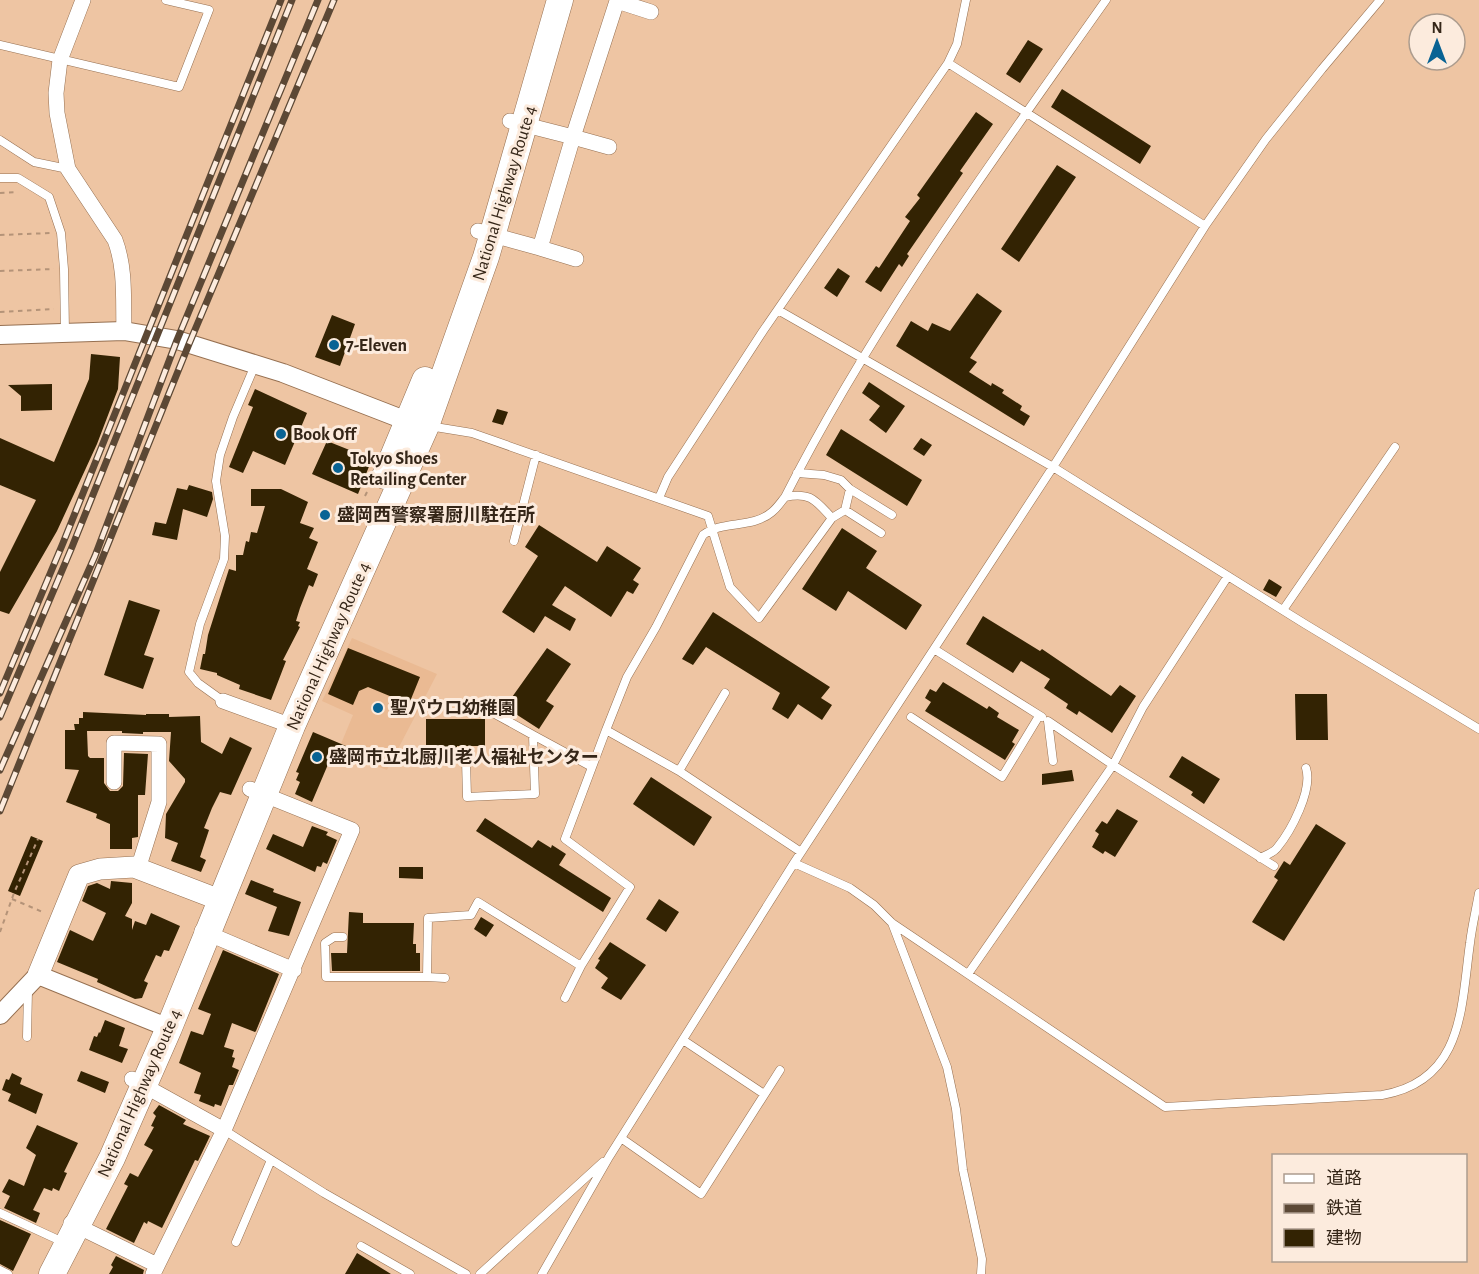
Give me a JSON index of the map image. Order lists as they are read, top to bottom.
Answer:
{
  "streets": {
    "highway": ["National Highway Route 4"]
  },
  "places": [
    "7-Eleven",
    "Book Off",
    "Tokyo Shoes Retailing Center",
    "盛岡西警察署厨川駐在所",
    "聖パウロ幼稚園",
    "盛岡市立北厨川老人福祉センター"
  ],
  "legend": ["道路", "鉄道", "建物"],
  "north": "top"
}
